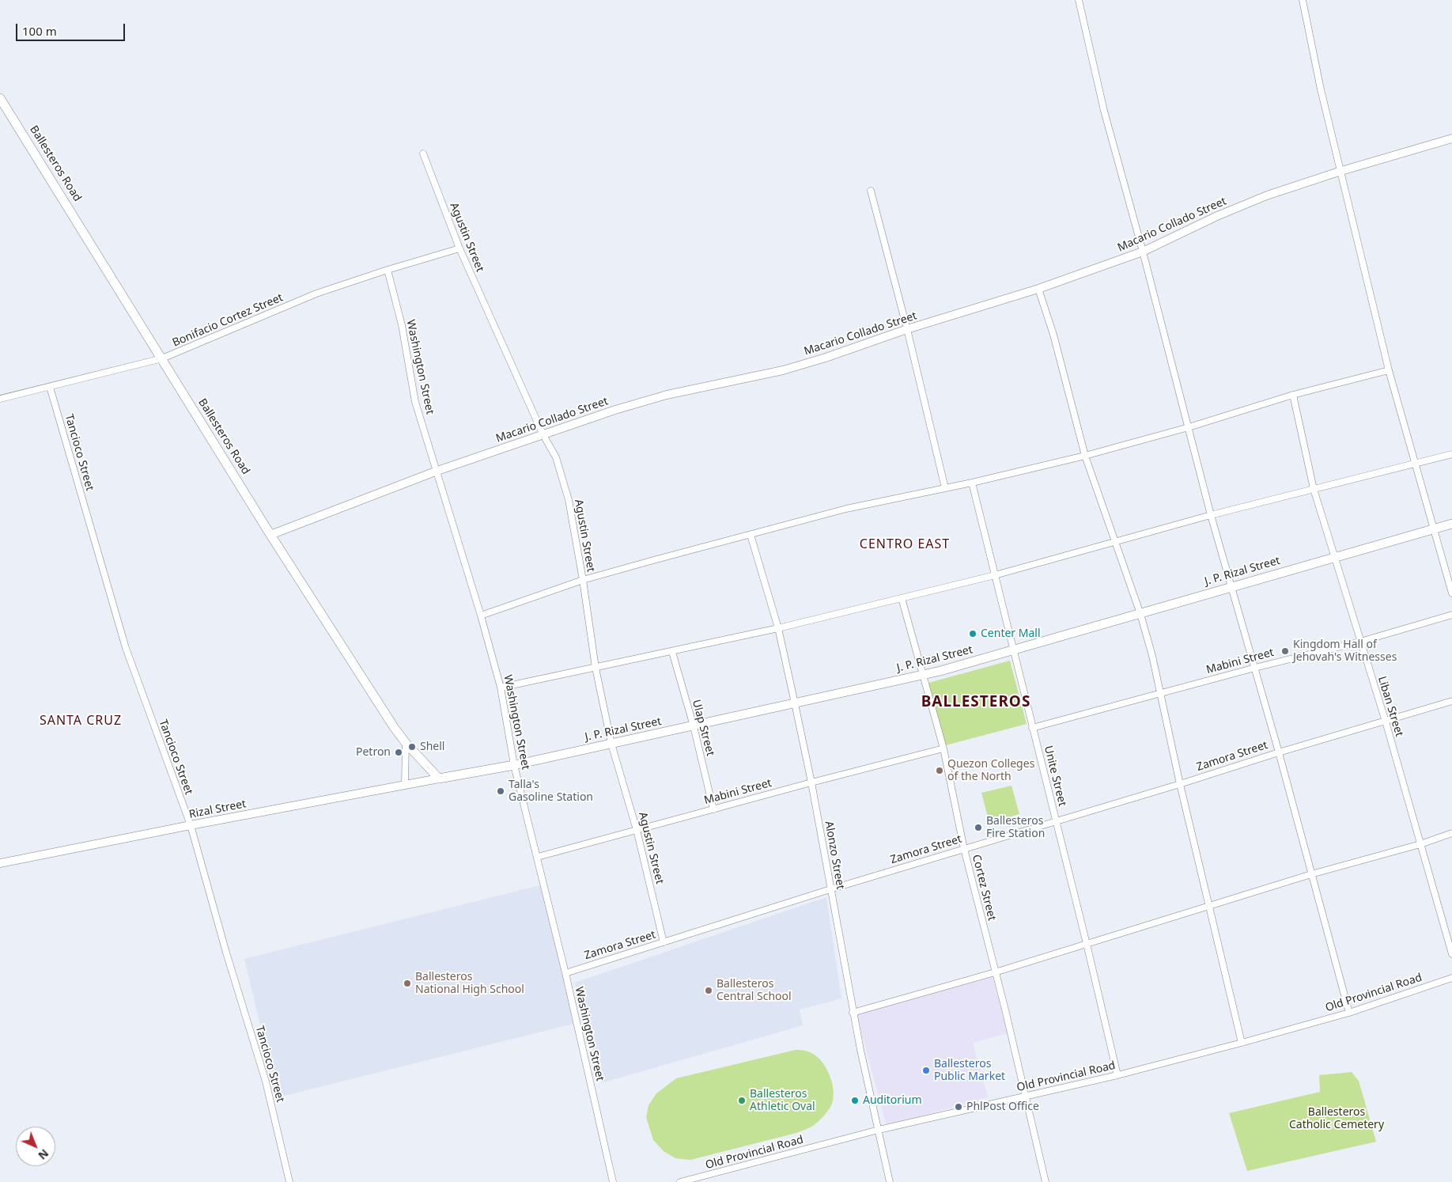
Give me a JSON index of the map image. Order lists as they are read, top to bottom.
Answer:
{
  "streets": {
    "main road": ["Ballesteros Road", "J. P. Rizal Street"],
    "street": [
      "Macario Collado Street",
      "Agustin Street",
      "Bonifacio Cortez Street",
      "Washington Street",
      "Tancioco Street",
      "Mabini Street",
      "Liban Street",
      "Ulap Street",
      "Zamora Street",
      "Unite Street",
      "Rizal Street",
      "Alonzo Street",
      "Cortez Street",
      "Old Provincial Road"
    ]
  },
  "crossings": [
    ["Ballesteros Road", "Macario Collado Street"],
    ["Ballesteros Road", "Bonifacio Cortez Street"],
    ["Ballesteros Road", "J. P. Rizal Street"],
    ["Ballesteros Road", "Rizal Street"],
    ["Macario Collado Street", "Agustin Street"],
    ["Macario Collado Street", "Washington Street"],
    ["Agustin Street", "Bonifacio Cortez Street"],
    ["Agustin Street", "J. P. Rizal Street"],
    ["Agustin Street", "Mabini Street"],
    ["Agustin Street", "Zamora Street"],
    ["Bonifacio Cortez Street", "Washington Street"],
    ["Bonifacio Cortez Street", "Tancioco Street"],
    ["Washington Street", "J. P. Rizal Street"],
    ["Washington Street", "Mabini Street"],
    ["Washington Street", "Zamora Street"],
    ["Tancioco Street", "Rizal Street"],
    ["J. P. Rizal Street", "Liban Street"],
    ["J. P. Rizal Street", "Ulap Street"],
    ["J. P. Rizal Street", "Unite Street"],
    ["J. P. Rizal Street", "Rizal Street"],
    ["J. P. Rizal Street", "Alonzo Street"],
    ["J. P. Rizal Street", "Cortez Street"],
    ["Mabini Street", "Liban Street"],
    ["Mabini Street", "Ulap Street"],
    ["Mabini Street", "Unite Street"],
    ["Mabini Street", "Alonzo Street"],
    ["Mabini Street", "Cortez Street"],
    ["Liban Street", "Zamora Street"],
    ["Zamora Street", "Unite Street"],
    ["Zamora Street", "Alonzo Street"],
    ["Zamora Street", "Cortez Street"],
    ["Unite Street", "Old Provincial Road"],
    ["Alonzo Street", "Old Provincial Road"],
    ["Cortez Street", "Old Provincial Road"]
  ],
  "districts": ["CENTRO EAST", "BALLESTEROS", "SANTA CRUZ"],
  "parks": ["Ballesteros Catholic Cemetery"],
  "places": [
    "Center Mall",
    "Kingdom Hall of Jehovah's Witnesses",
    "Shell",
    "Petron",
    "Quezon Colleges of the North",
    "Talla's Gasoline Station",
    "Ballesteros Fire Station",
    "Ballesteros National High School",
    "Ballesteros Central School",
    "Ballesteros Public Market",
    "Ballesteros Athletic Oval",
    "Auditorium",
    "PhlPost Office"
  ],
  "scale_bar": "100 m",
  "north": "bottom right"
}
